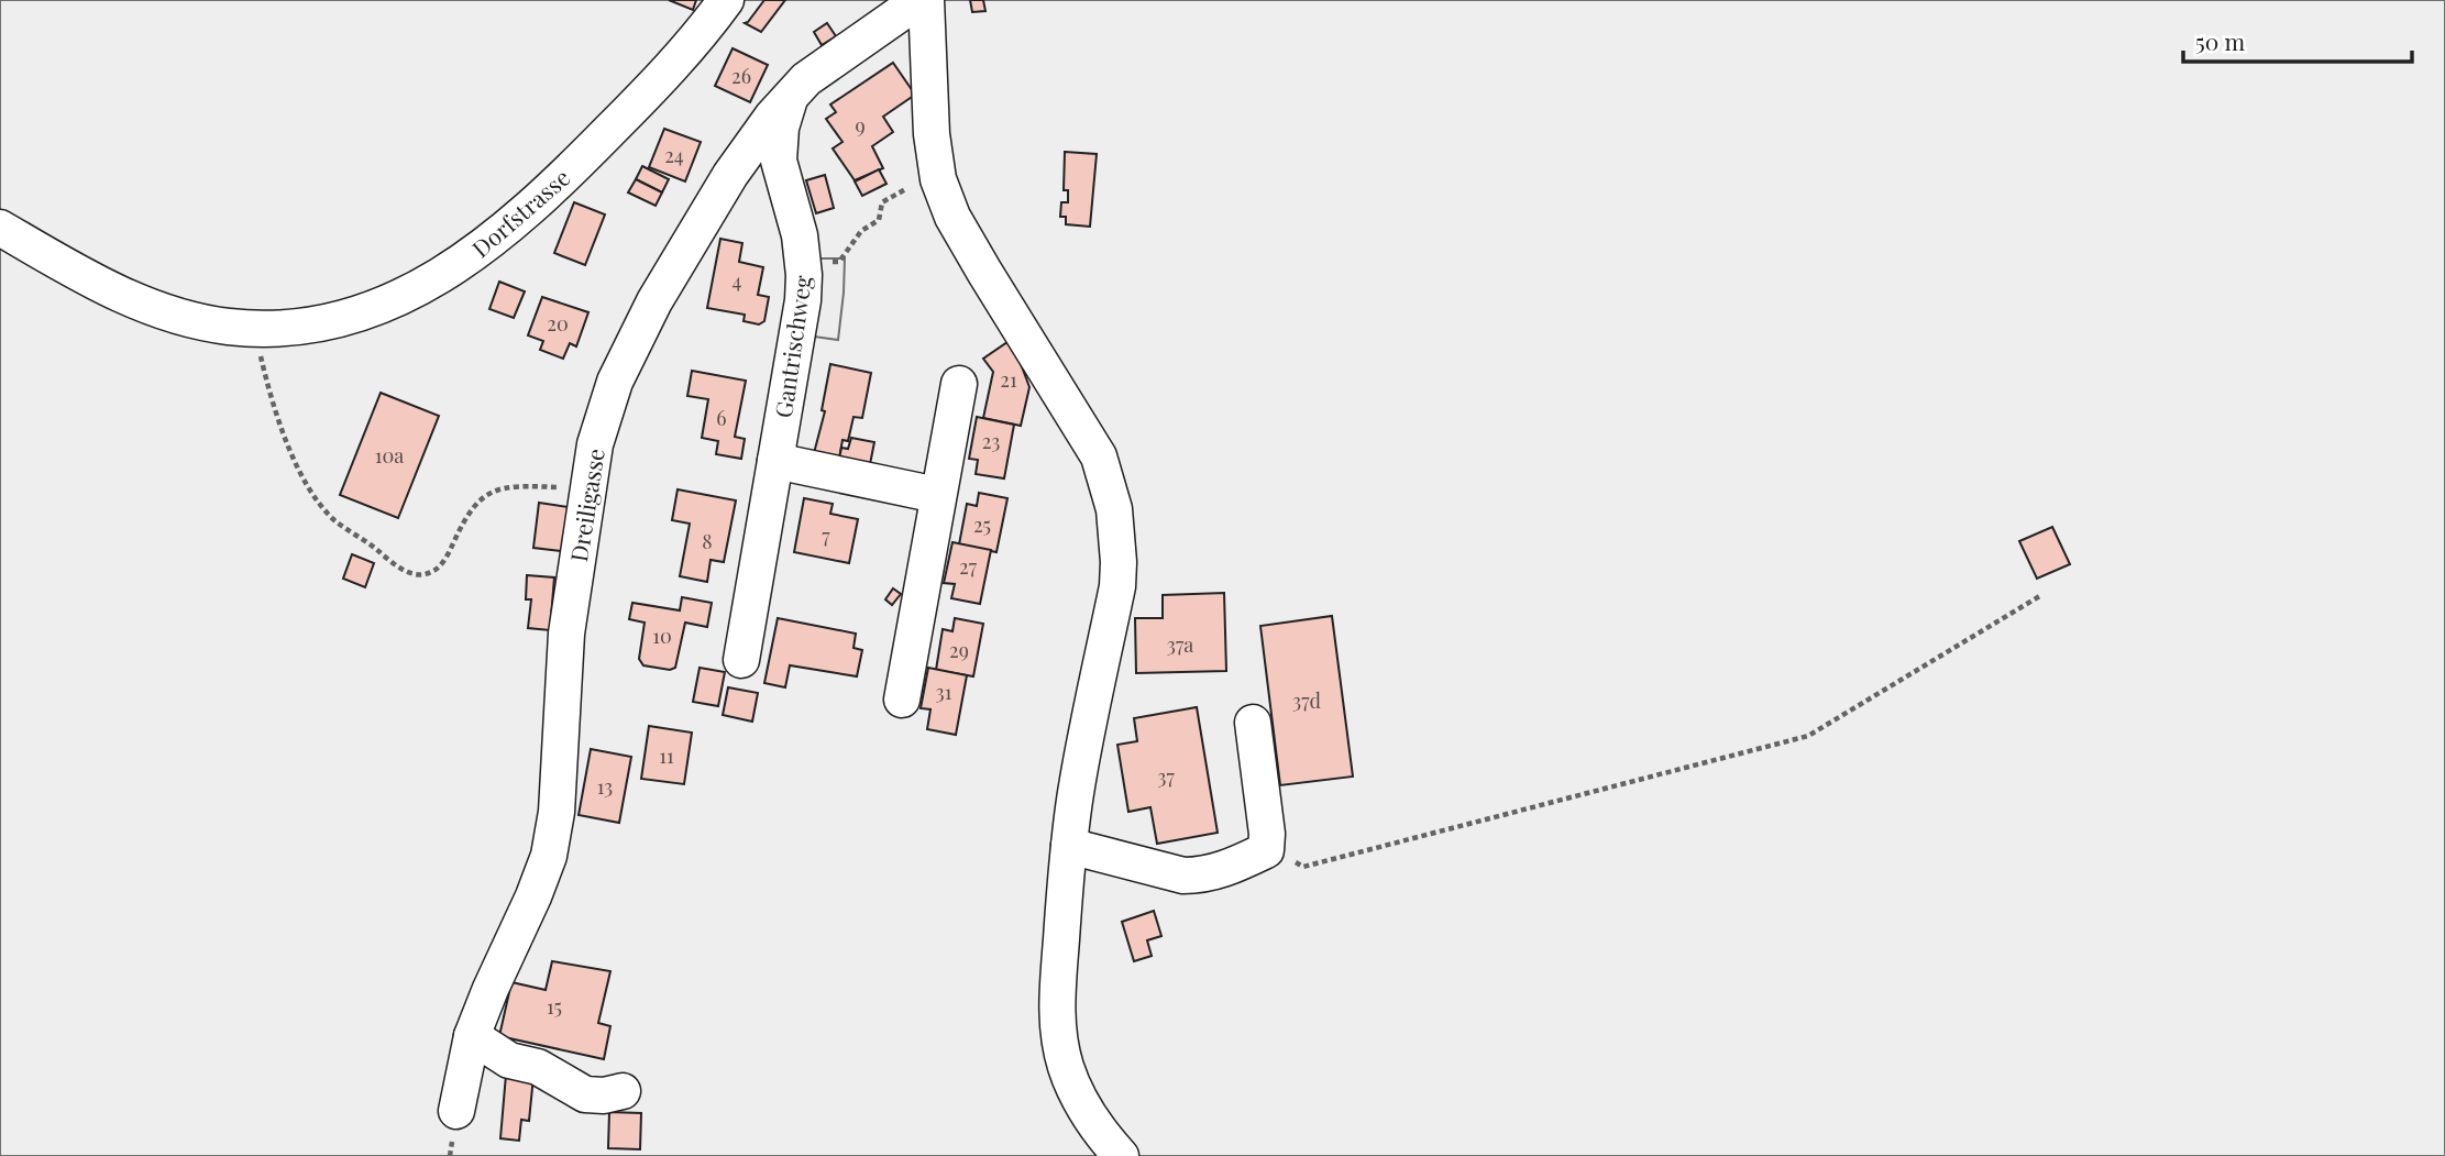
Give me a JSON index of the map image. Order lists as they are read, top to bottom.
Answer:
{
  "streets": {
    "street": ["Dorfstrasse", "Gantrischweg", "Dreiligasse"]
  },
  "crossings": [
    ["Gantrischweg", "Dreiligasse"]
  ],
  "house_numbers": [
    "26",
    "9",
    "24",
    "4",
    "20",
    "21",
    "6",
    "23",
    "10a",
    "25",
    "7",
    "8",
    "27",
    "10",
    "37a",
    "29",
    "31",
    "37d",
    "11",
    "37",
    "13",
    "15"
  ],
  "scale_bar": "50 m"
}
